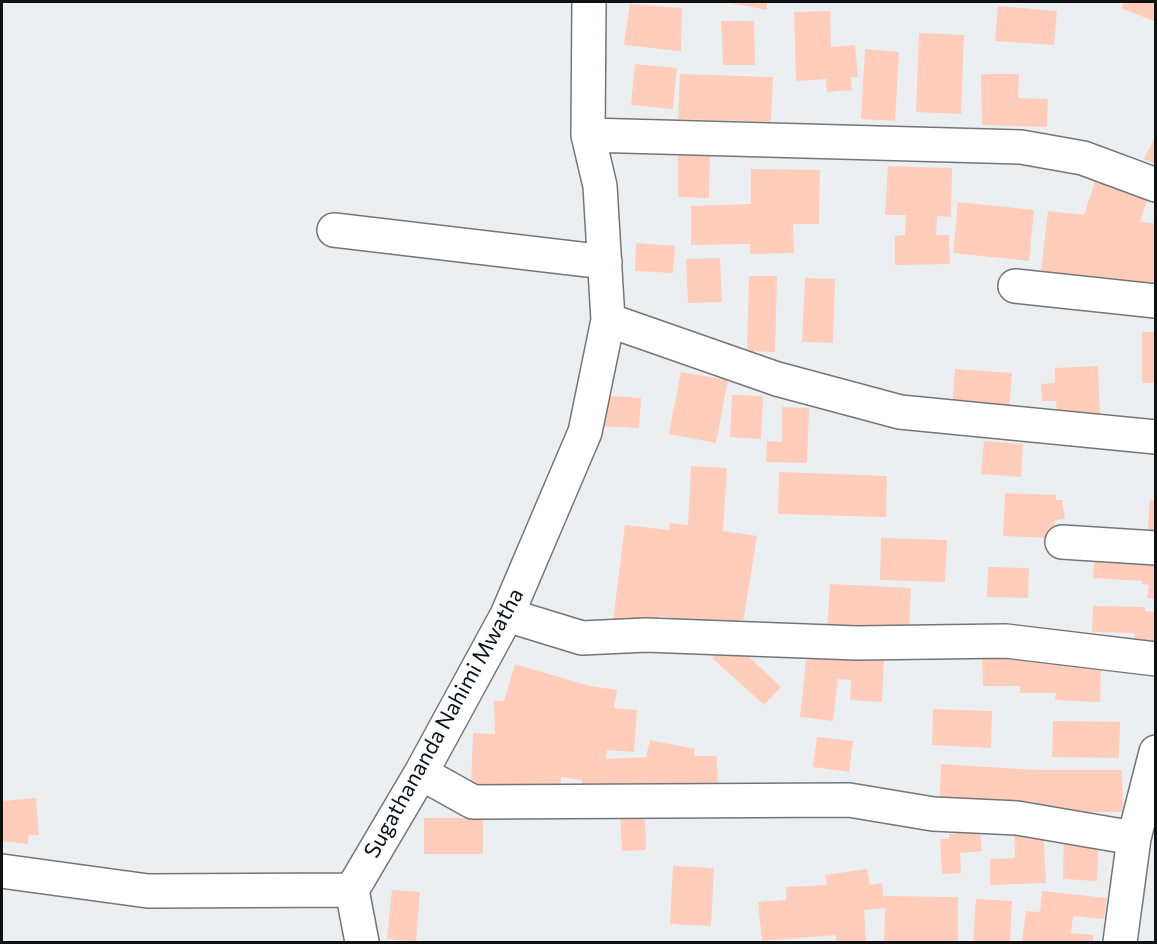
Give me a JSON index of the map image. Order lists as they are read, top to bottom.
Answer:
{
  "streets": {
    "street": ["Sugathananda Nahimi Mwatha"]
  }
}
